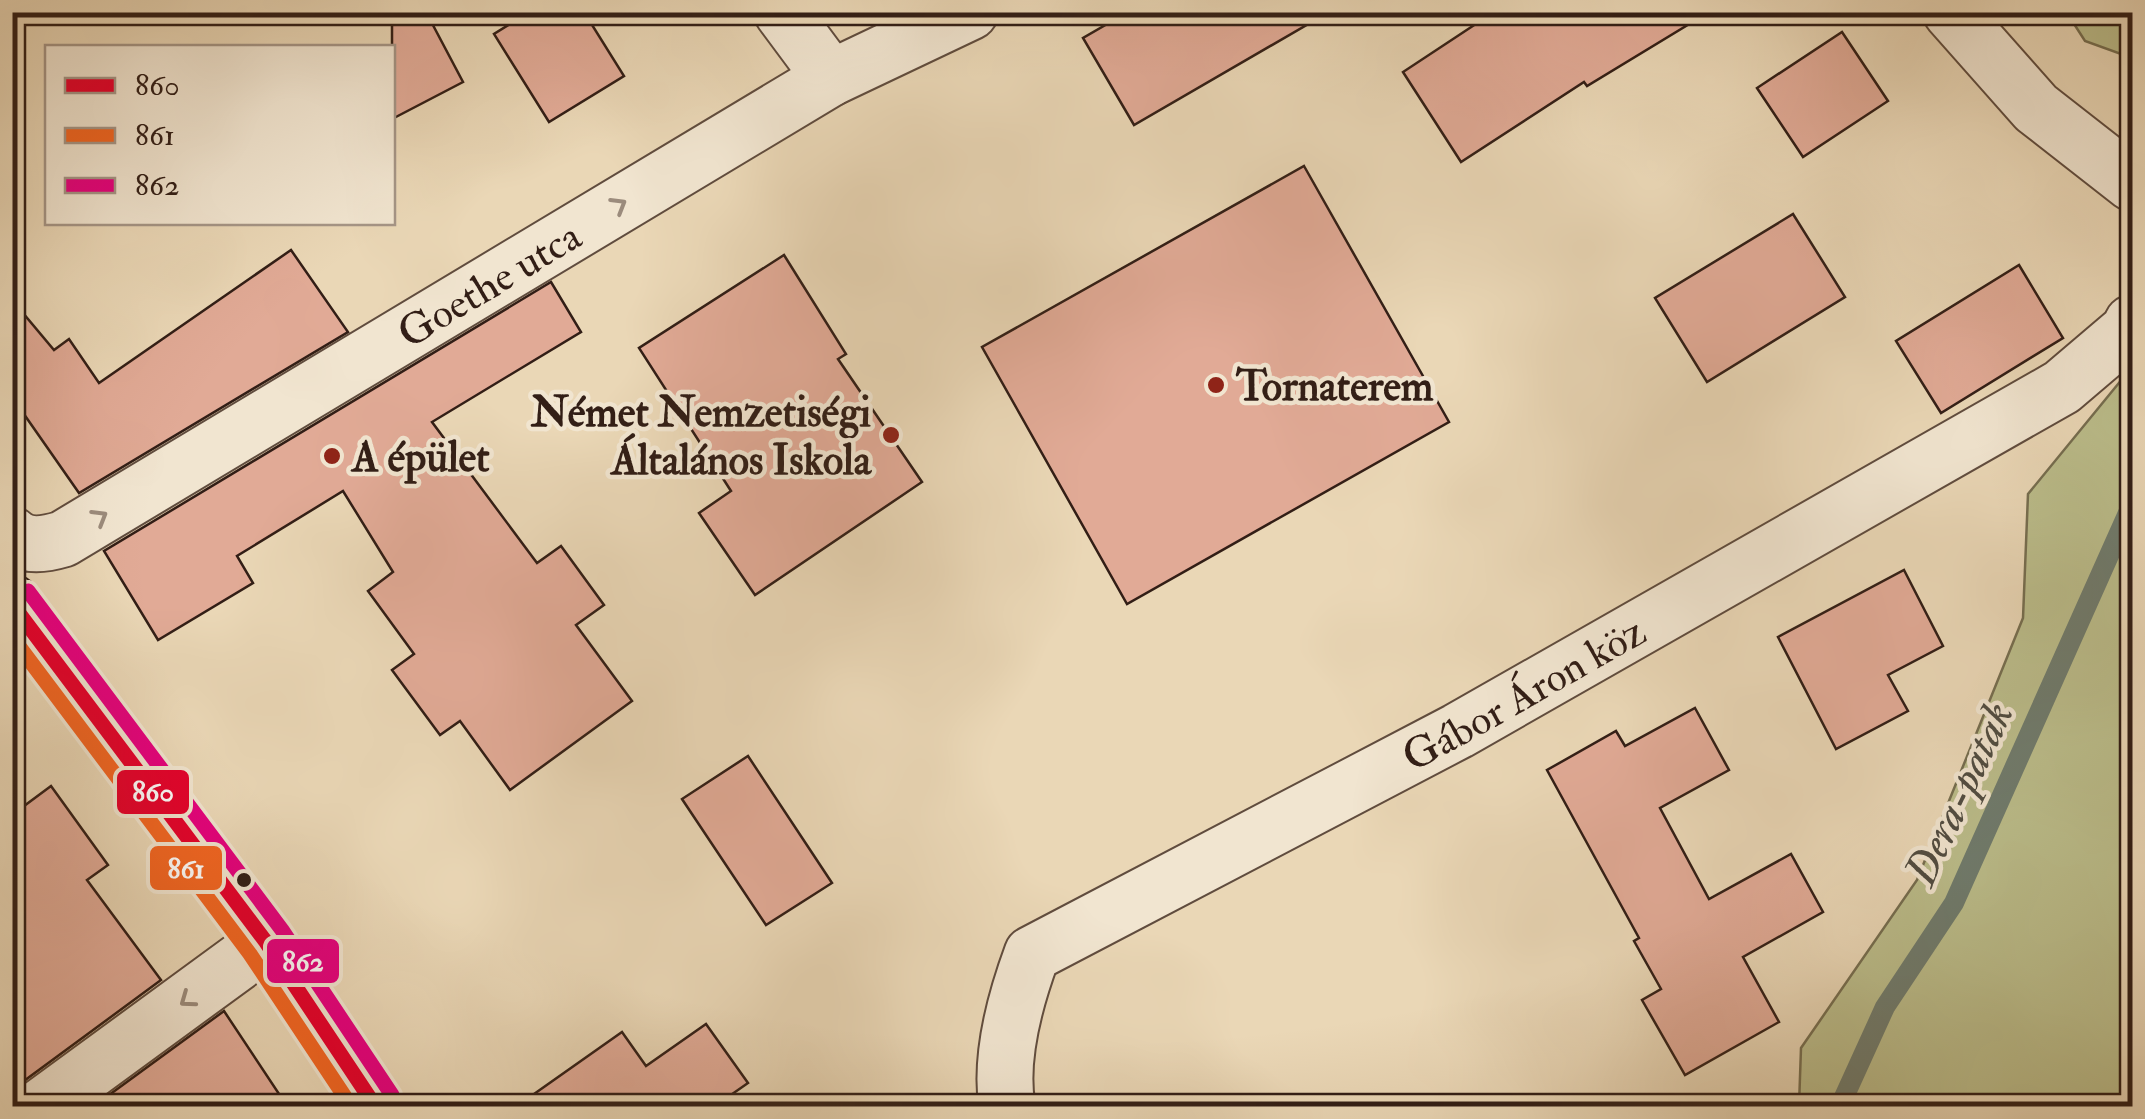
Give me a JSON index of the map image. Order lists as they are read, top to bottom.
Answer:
{
  "streets": {
    "street": ["Goethe utca", "Gábor Áron köz"]
  },
  "one_way": ["Goethe utca"],
  "water": ["Dera-patak"],
  "places": ["Tornaterem", "Német Nemzetiségi Általános Iskola", "A épület"],
  "lines": ["transit line 862", "transit line 860", "transit line 861"],
  "legend": ["860", "861", "862"]
}
